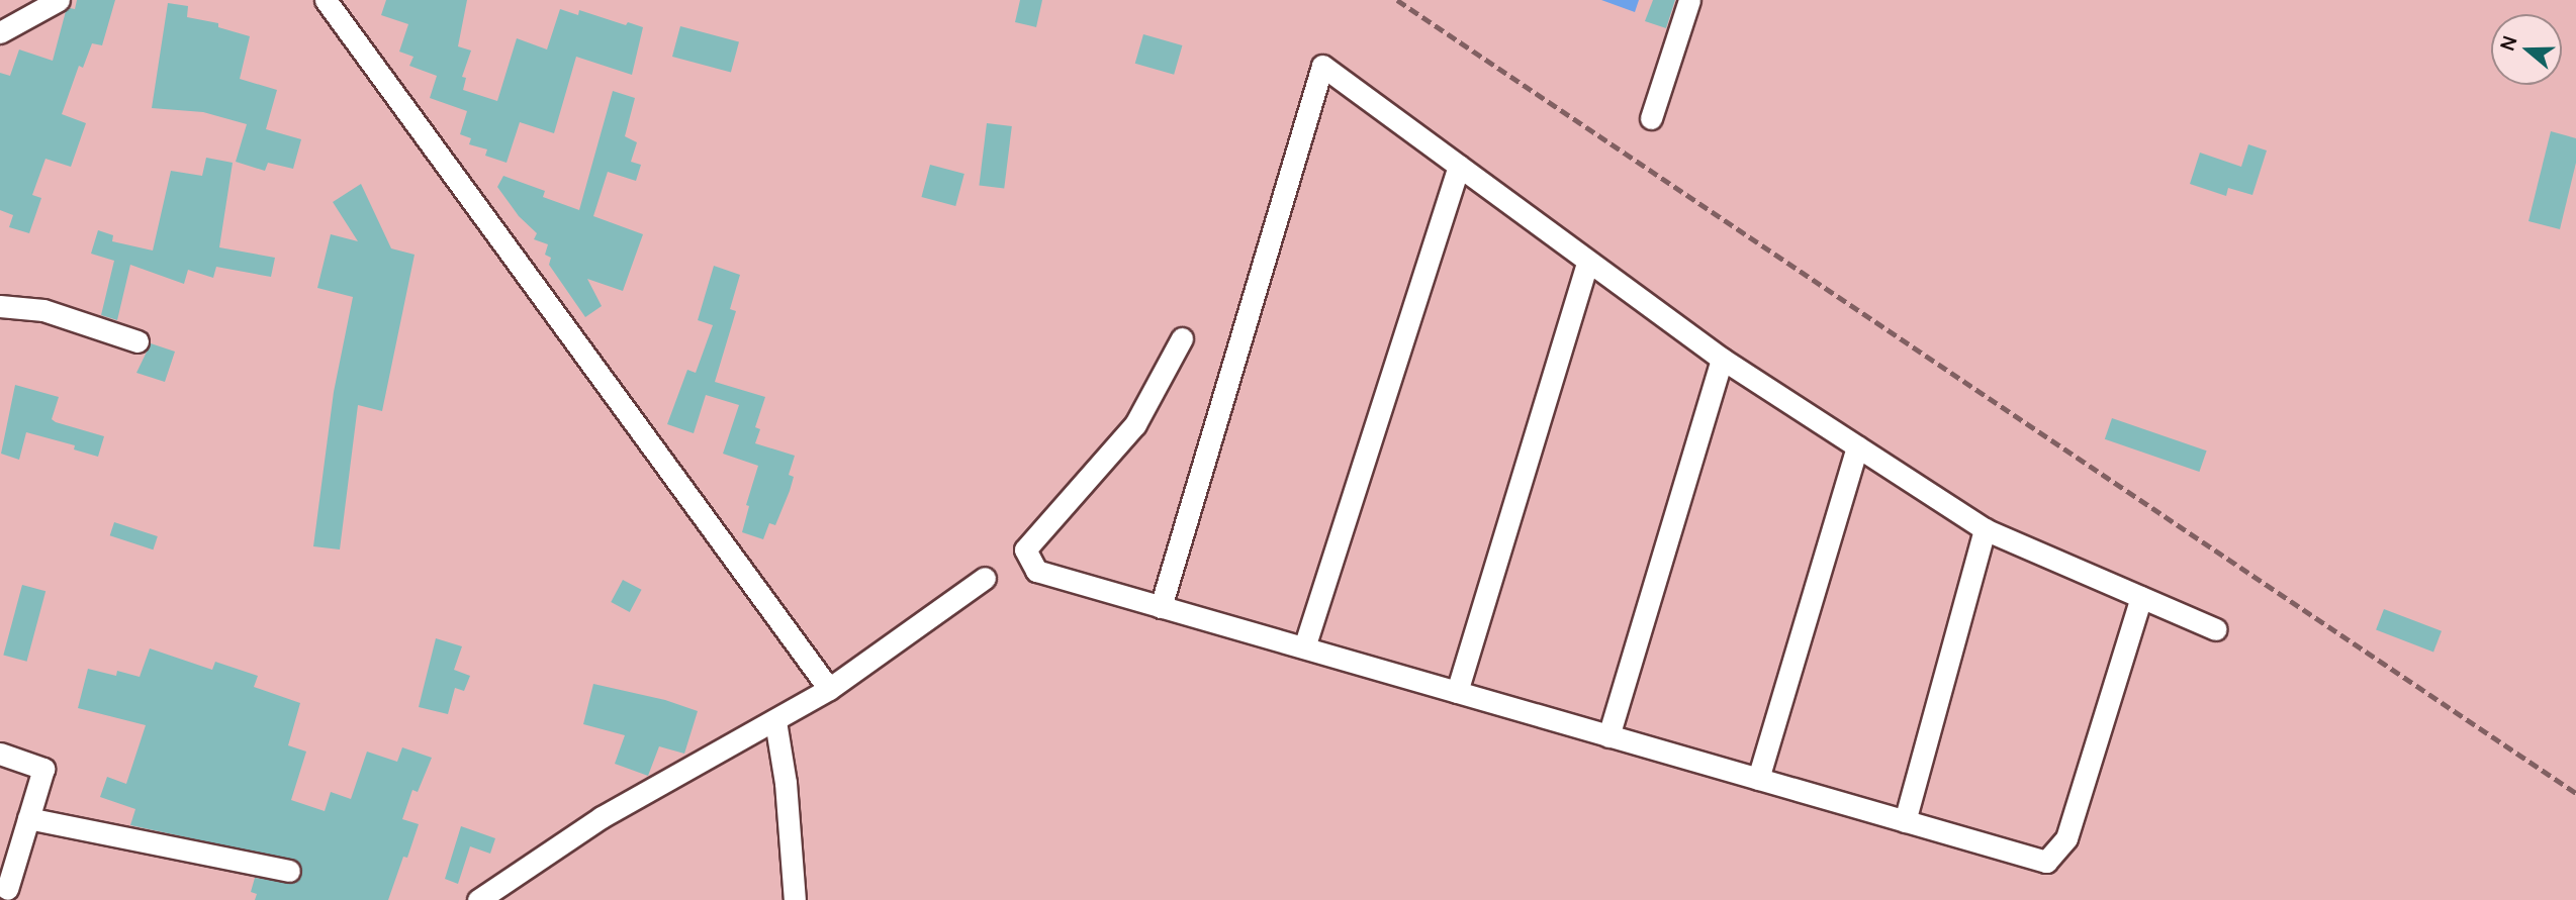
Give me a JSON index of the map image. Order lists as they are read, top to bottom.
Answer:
{
  "north": "left"
}
